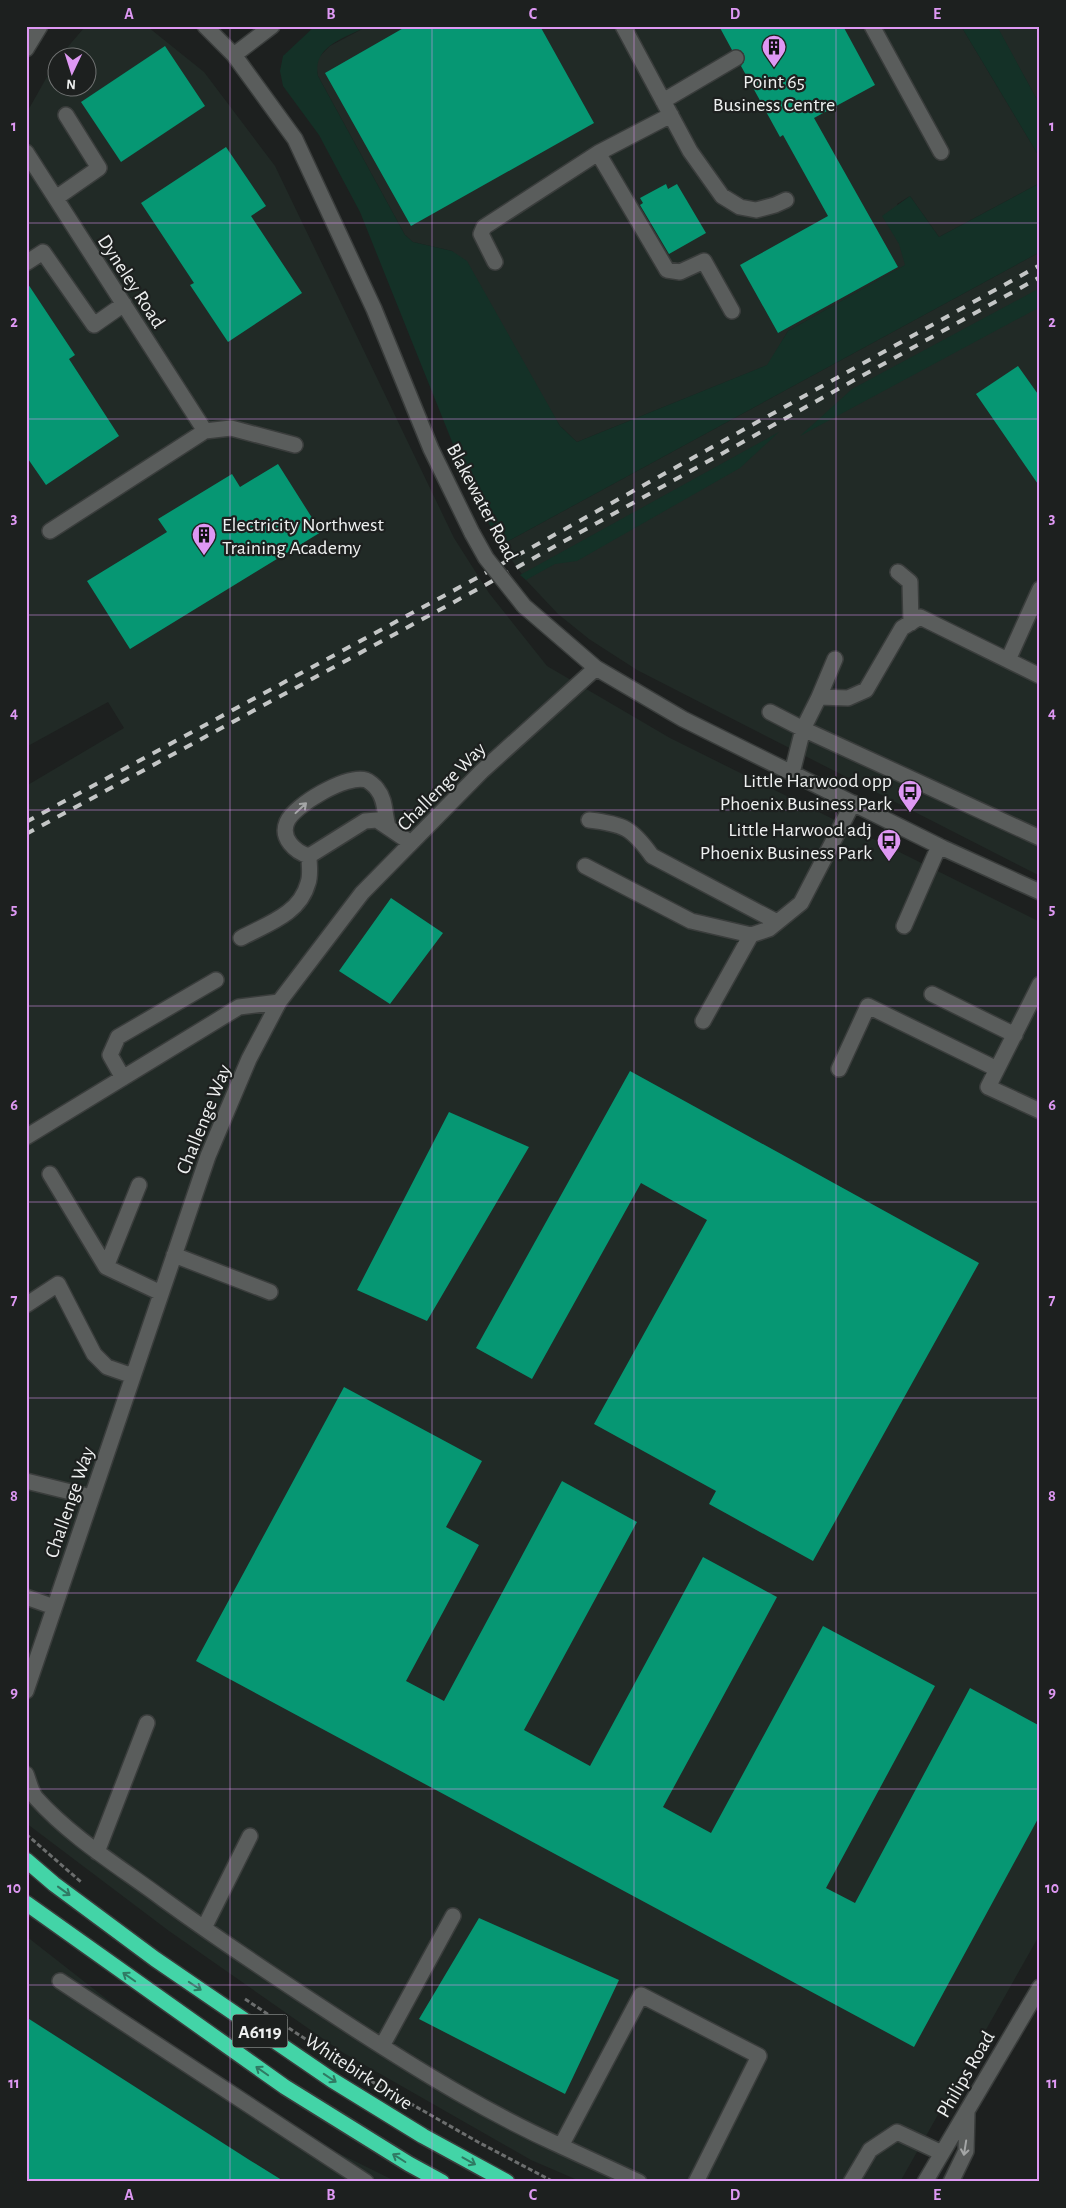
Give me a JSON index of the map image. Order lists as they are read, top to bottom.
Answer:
{
  "streets": {
    "highway": ["A6119", "Whitebirk Drive"],
    "street": [
      "Dyneley Road",
      "Blakewater Road",
      "Challenge Way",
      "Philips Road"
    ]
  },
  "crossings": [
    ["Blakewater Road", "Challenge Way"]
  ],
  "places": {
    "building": ["Point 65 Business Centre", "Electricity Northwest Training Academy"],
    "bus stop": ["Little Harwood opp Phoenix Business Park", "Little Harwood adj Phoenix Business Park"]
  },
  "north": "bottom",
  "grid": {
    "columns": [
      "A",
      "B",
      "C",
      "D",
      "E"
    ],
    "rows": [
      "1",
      "2",
      "3",
      "4",
      "5",
      "6",
      "7",
      "8",
      "9",
      "10",
      "11"
    ]
  }
}
